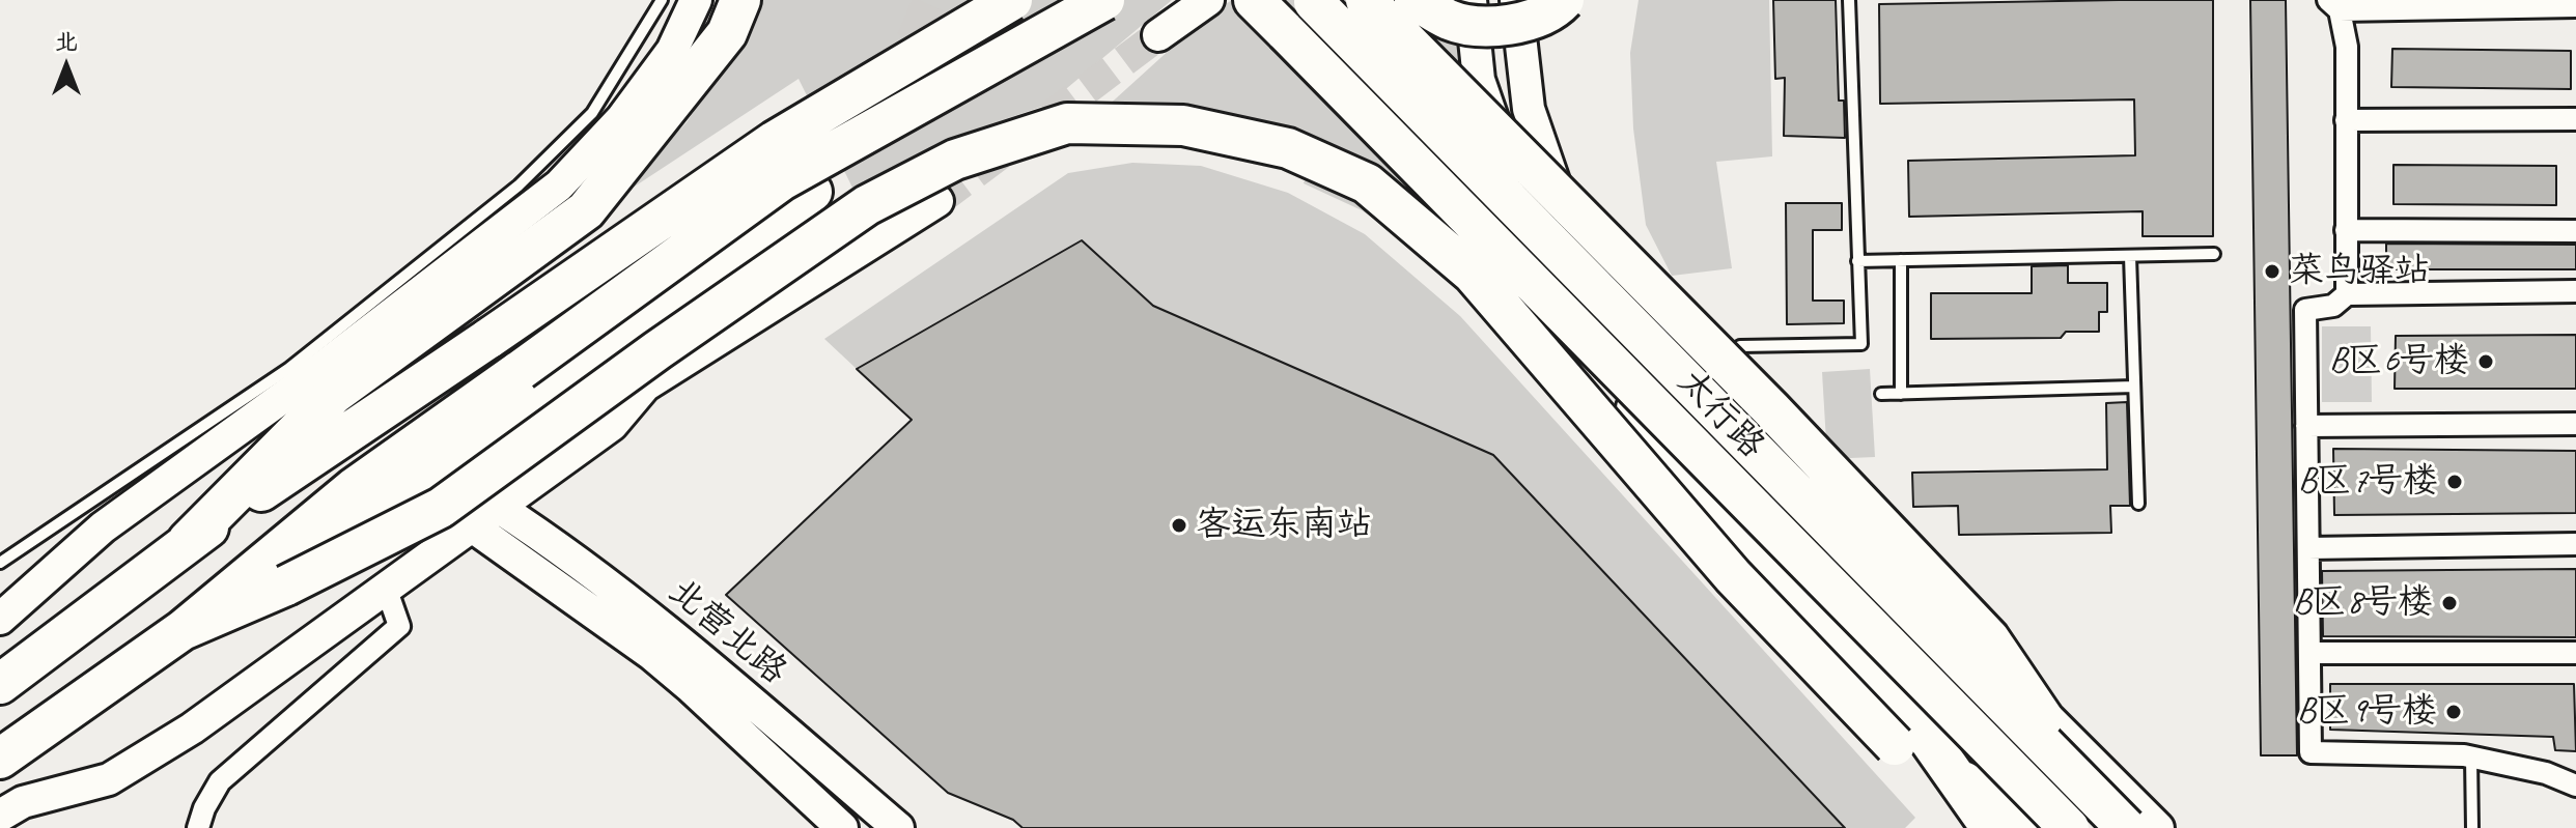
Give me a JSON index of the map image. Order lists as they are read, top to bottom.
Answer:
{
  "streets": {
    "highway": ["太行路"],
    "main road": ["北营北路"]
  },
  "places": [
    "菜鸟驿站",
    "B区6号楼",
    "B区7号楼",
    "客运东南站",
    "B区8号楼",
    "B区9号楼"
  ],
  "north": "top"
}
